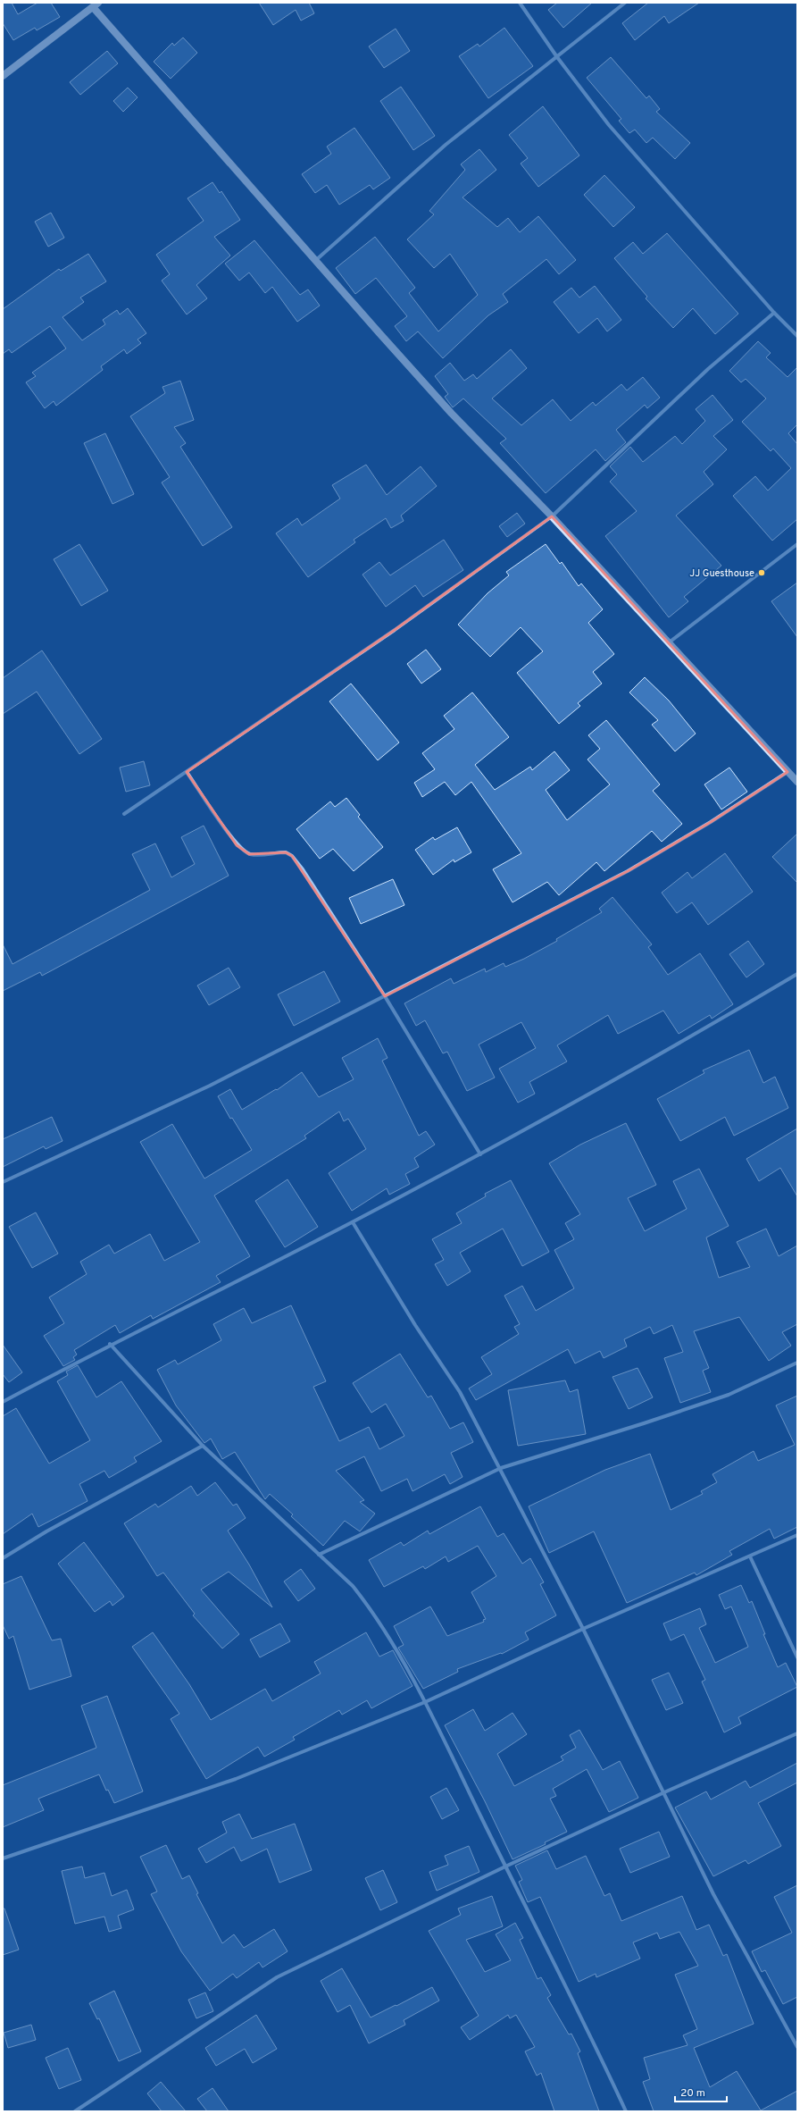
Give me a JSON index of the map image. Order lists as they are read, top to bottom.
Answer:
{
  "places": ["JJ Guesthouse"],
  "scale_bar": "20 m"
}
